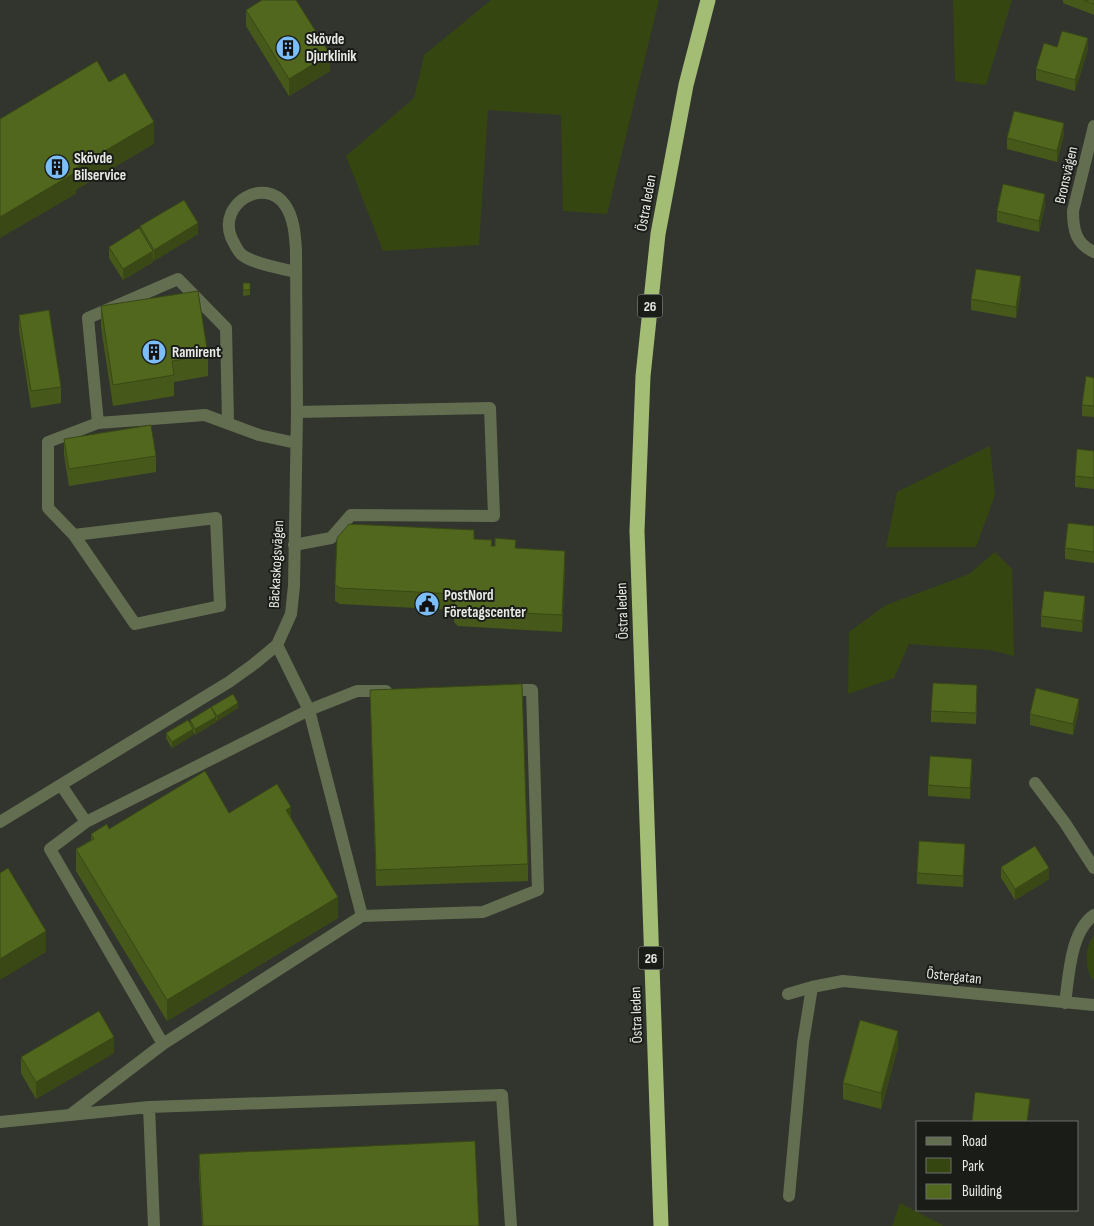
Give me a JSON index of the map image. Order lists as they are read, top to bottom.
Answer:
{
  "streets": {
    "highway": ["Östra leden", "26"],
    "street": ["Bronsvägen", "Bäckaskogsvägen", "Östergatan"]
  },
  "places": {
    "building": ["Skövde Djurklinik", "Skövde Bilservice", "Ramirent"],
    "public building": ["PostNord Företagscenter"]
  },
  "legend": ["Road", "Park", "Building"]
}
